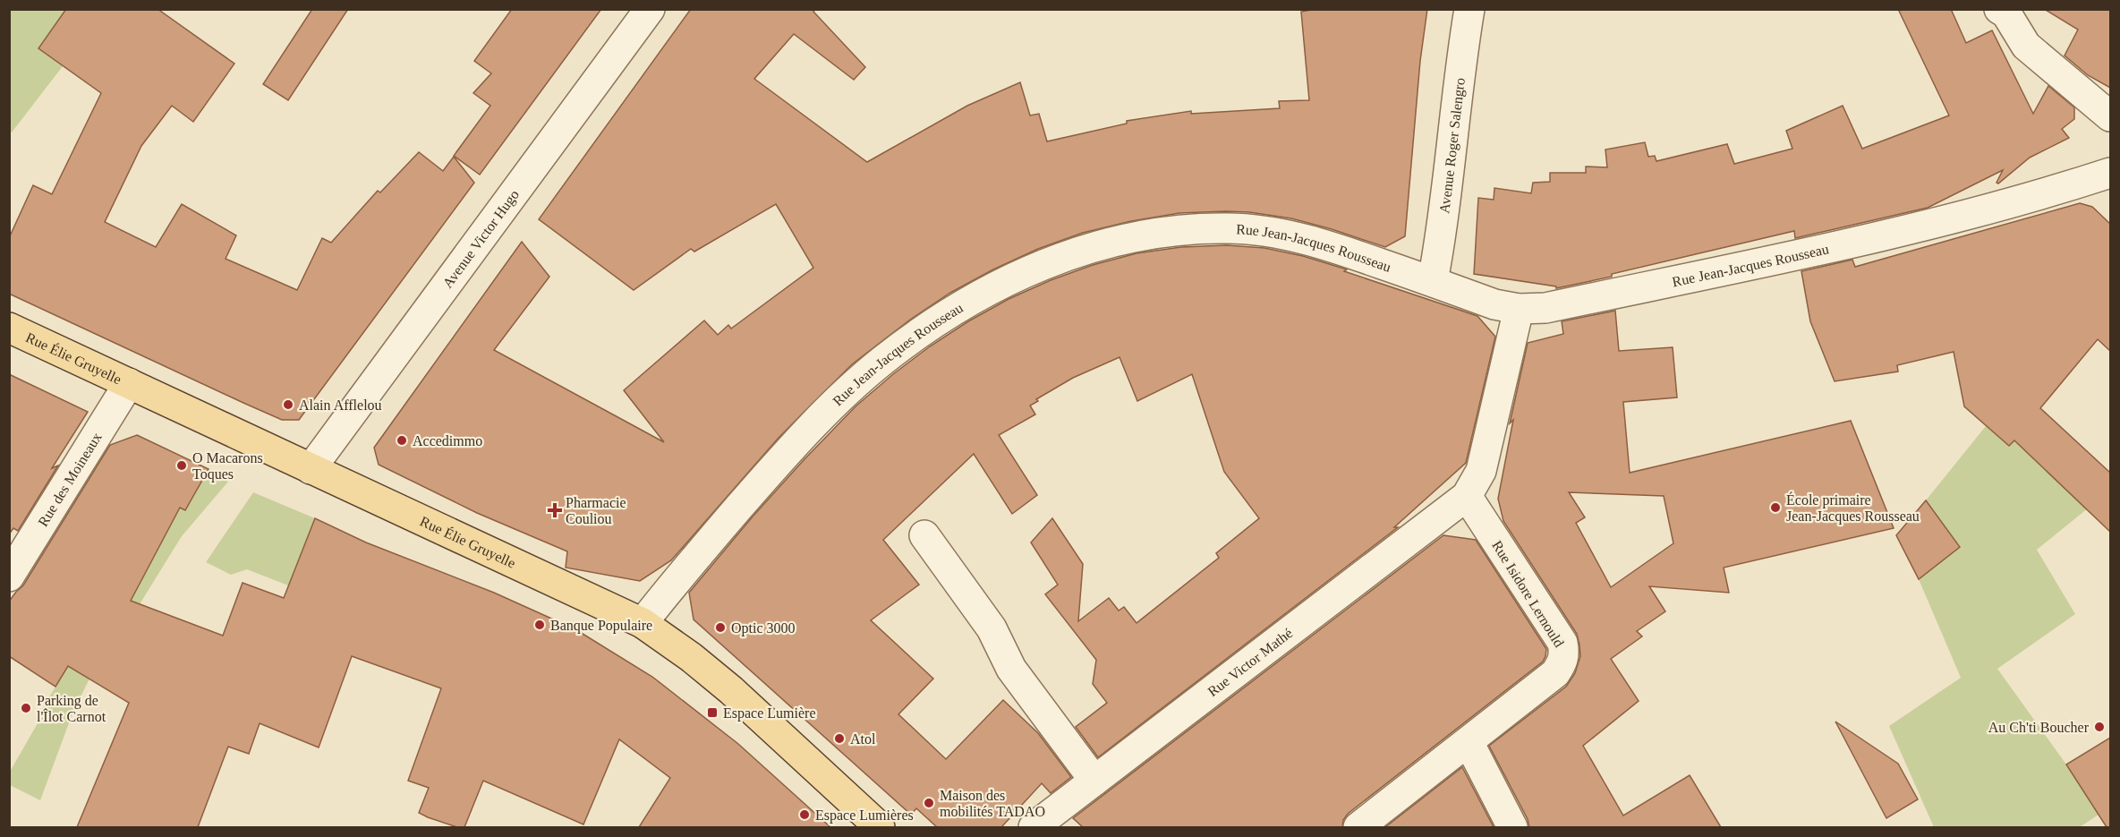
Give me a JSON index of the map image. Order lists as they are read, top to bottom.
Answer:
{
  "streets": {
    "main road": ["Rue Élie Gruyelle"],
    "street": [
      "Avenue Roger Salengro",
      "Avenue Victor Hugo",
      "Rue Jean-Jacques Rousseau",
      "Rue des Moineaux",
      "Rue Isidore Lernould",
      "Rue Victor Mathé"
    ]
  },
  "crossings": [
    ["Avenue Roger Salengro", "Rue Jean-Jacques Rousseau"],
    ["Avenue Victor Hugo", "Rue Élie Gruyelle"],
    ["Rue Jean-Jacques Rousseau", "Rue Élie Gruyelle"],
    ["Rue Élie Gruyelle", "Rue des Moineaux"],
    ["Rue Isidore Lernould", "Rue Victor Mathé"]
  ],
  "places": {
    "other": [
      "Alain Afflelou",
      "Accedimmo",
      "O Macarons Toques",
      "École primaire Jean-Jacques Rousseau",
      "Banque Populaire",
      "Optic 3000",
      "Parking de l'Îlot Carnot",
      "Au Ch'ti Boucher",
      "Atol",
      "Maison des mobilités TADAO",
      "Espace Lumières"
    ],
    "health": ["Pharmacie Couliou"],
    "transit": ["Espace Lumière"]
  }
}
